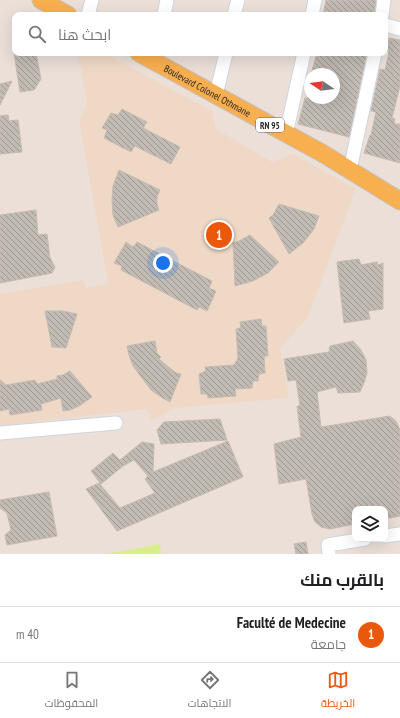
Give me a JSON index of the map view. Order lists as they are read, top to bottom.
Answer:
{
  "streets": {
    "main road": ["Boulevard Colonel Othmane", "RN 95"]
  },
  "north": "left",
  "page": {
    "search": "ابحث هنا",
    "pins": "1",
    "heading": "بالقرب منك",
    "list": [
      {
        "mark": "1",
        "name": "Faculté de Medecine",
        "note": "جامعة",
        "value": "40 m"
      }
    ],
    "nav": ["الخريطة", "الاتجاهات", "المحفوظات"]
  }
}
